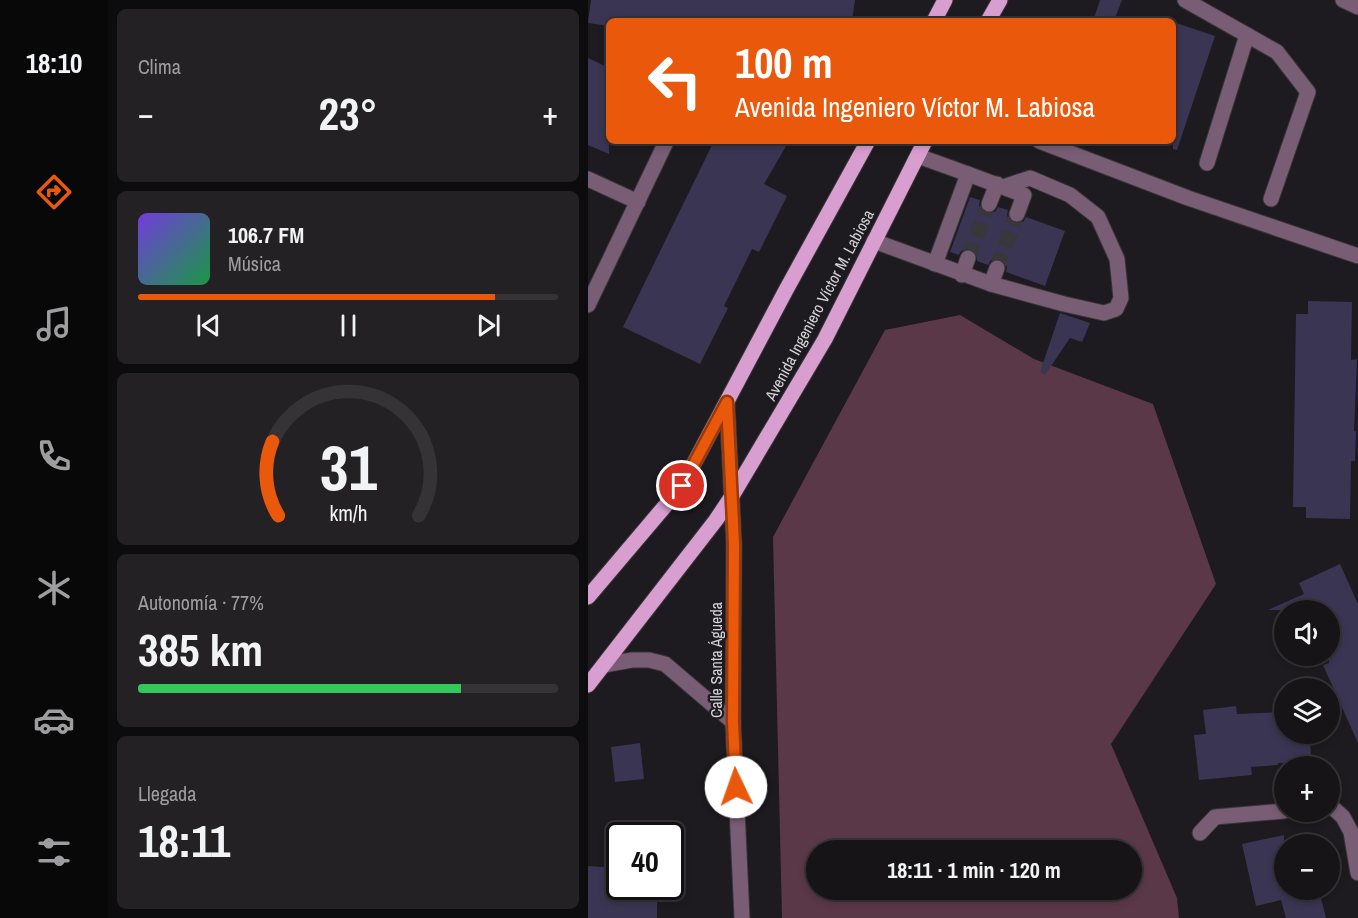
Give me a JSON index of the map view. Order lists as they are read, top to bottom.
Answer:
{
  "streets": {
    "main road": ["Avenida Ingeniero Víctor M. Labiosa"],
    "street": ["Calle Santa Águeda"]
  },
  "crossings": [
    ["Avenida Ingeniero Víctor M. Labiosa", "Calle Santa Águeda"]
  ],
  "page": {
    "tabs": "18:10",
    "tile": [
      "Clima",
      ["Autonomía · 77%", "385 km"],
      ["Llegada", "18:11"]
    ],
    "turn": ["100 m", "Avenida Ingeniero Víctor M. Labiosa"],
    "heat": ["−", "23°", "+"],
    "song": ["106.7 FM", "Música"],
    "map_buttons": ["+", "−"],
    "limit": "40",
    "trip": "18:11 · 1 min · 120 m",
    "gauge": ["31", "km/h"]
  }
}
